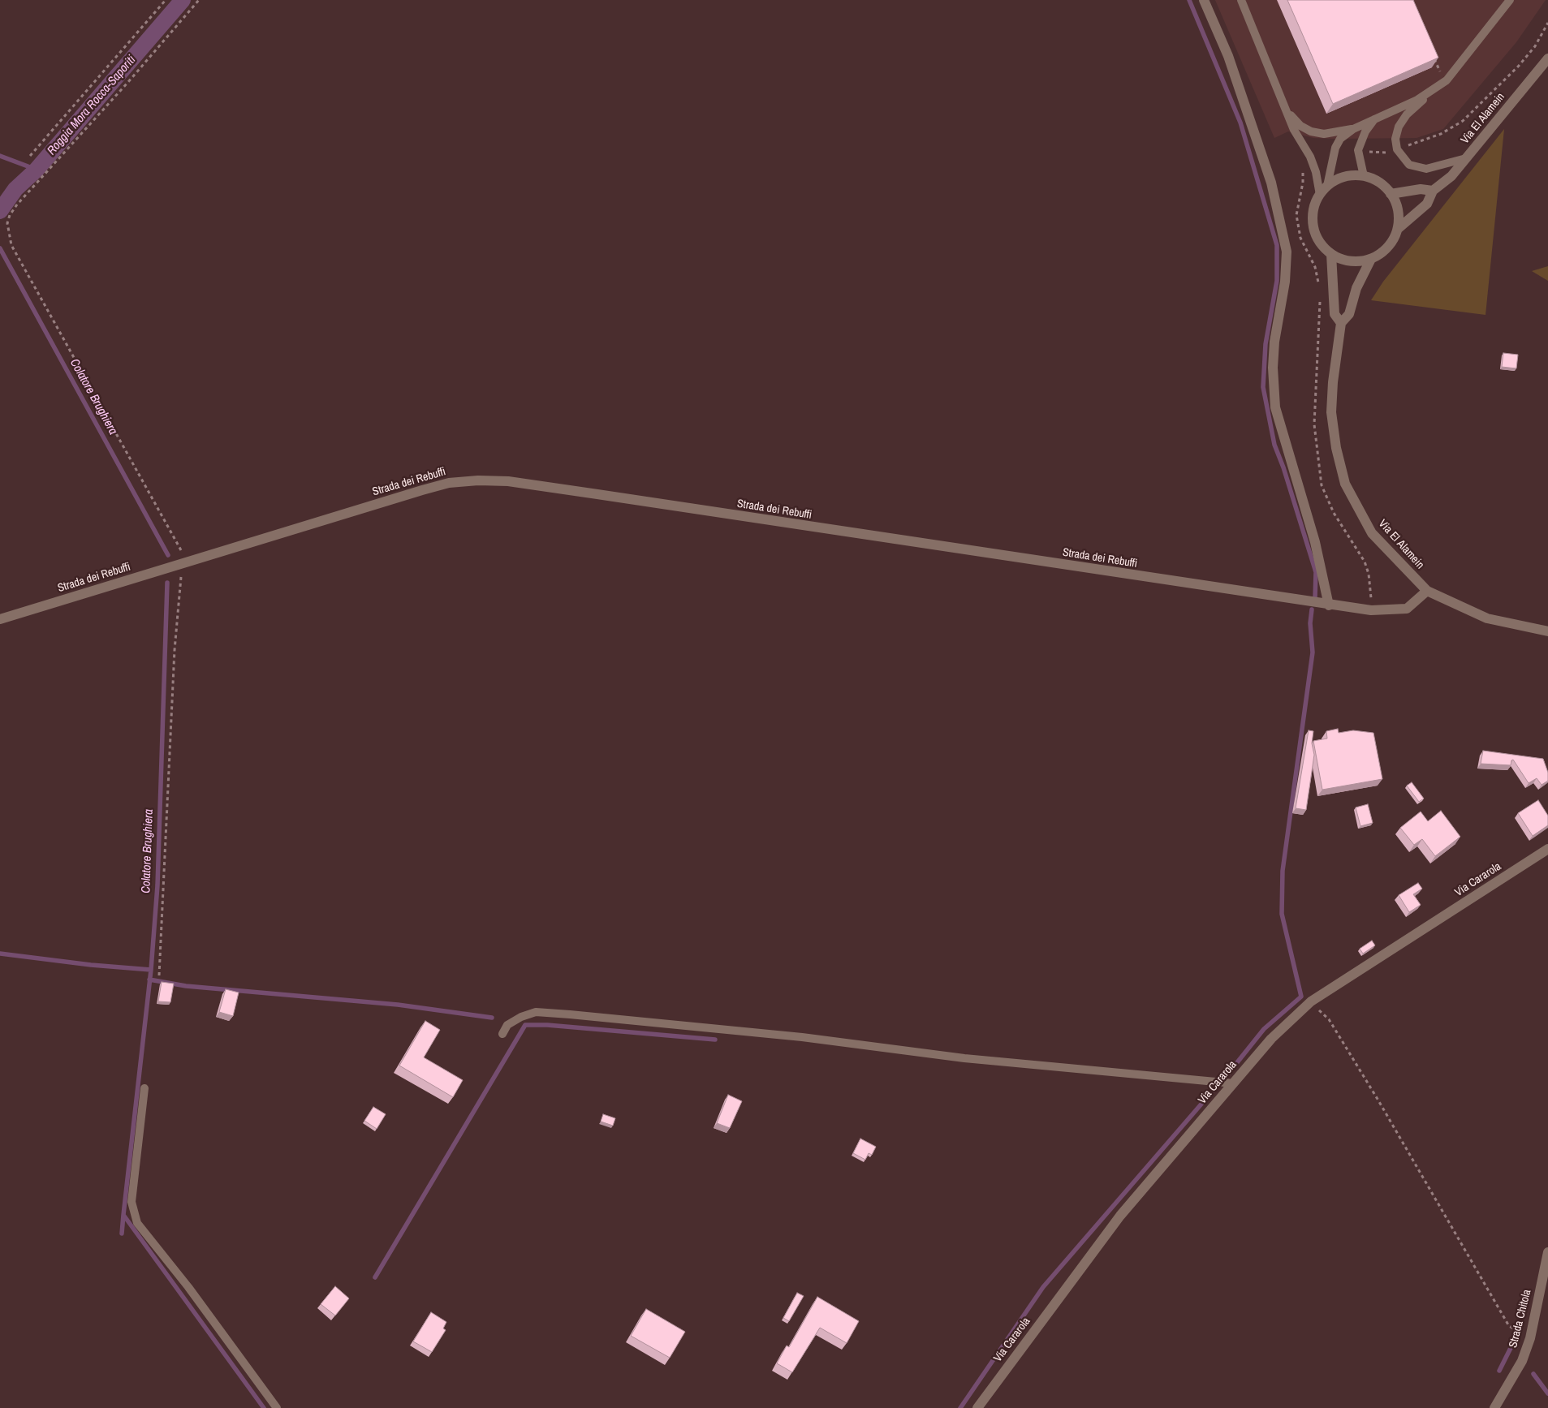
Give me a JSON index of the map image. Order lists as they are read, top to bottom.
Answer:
{
  "streets": {
    "street": [
      "Via El Alamein",
      "Strada dei Rebuffi",
      "Via Cararola",
      "Strada Chitola"
    ]
  },
  "crossings": [
    ["Via El Alamein", "Strada dei Rebuffi"]
  ],
  "water": ["Roggia Mora Rocca-Saporiti", "Colatore Brughiera"]
}
